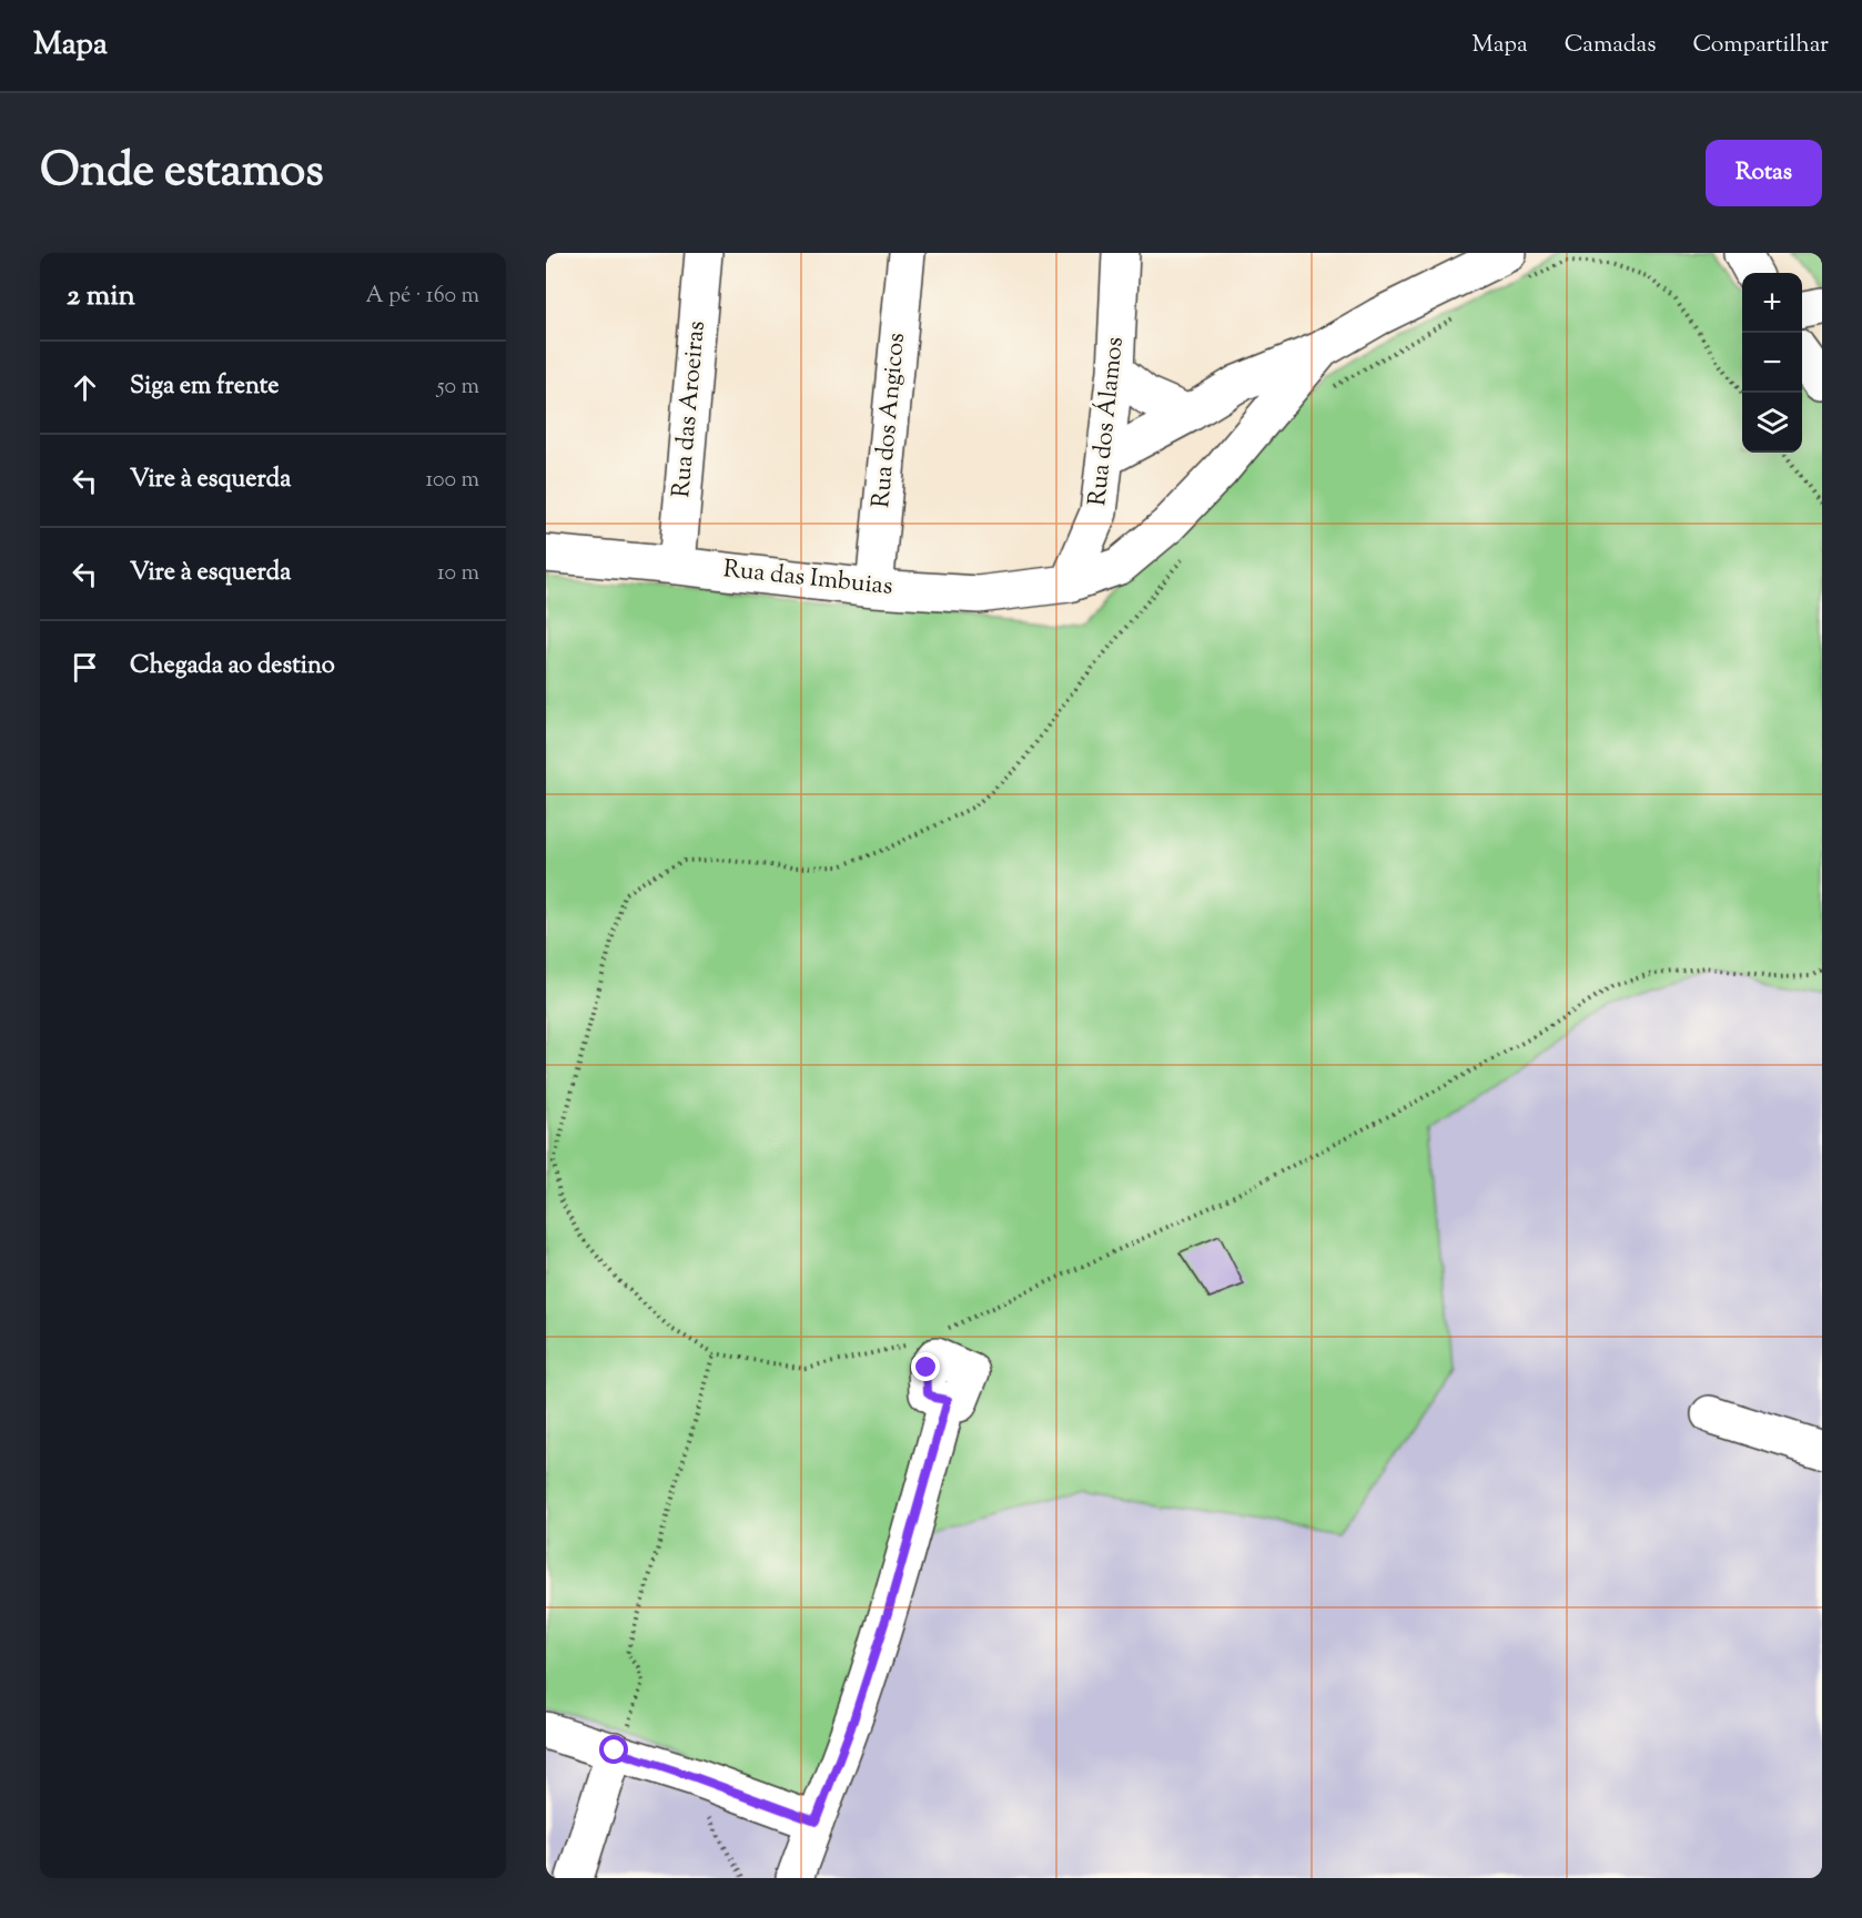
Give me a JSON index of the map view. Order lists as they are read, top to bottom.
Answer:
{
  "streets": {
    "street": [
      "Rua das Aroeiras",
      "Rua dos Angicos",
      "Rua dos Álamos",
      "Rua das Imbuias"
    ]
  },
  "crossings": [
    ["Rua das Aroeiras", "Rua das Imbuias"],
    ["Rua dos Angicos", "Rua das Imbuias"],
    ["Rua dos Álamos", "Rua das Imbuias"]
  ],
  "page": {
    "header": "Mapa",
    "nav": ["Mapa", "Camadas", "Compartilhar"],
    "title": "Onde estamos",
    "buttons": "Rotas",
    "heading": ["2 min", "A pé · 160 m"],
    "map_buttons": ["+", "−"],
    "list": [
      ["Siga em frente", "50 m"],
      ["Vire à esquerda", "100 m"],
      ["Vire à esquerda", "10 m"],
      "Chegada ao destino"
    ]
  }
}
